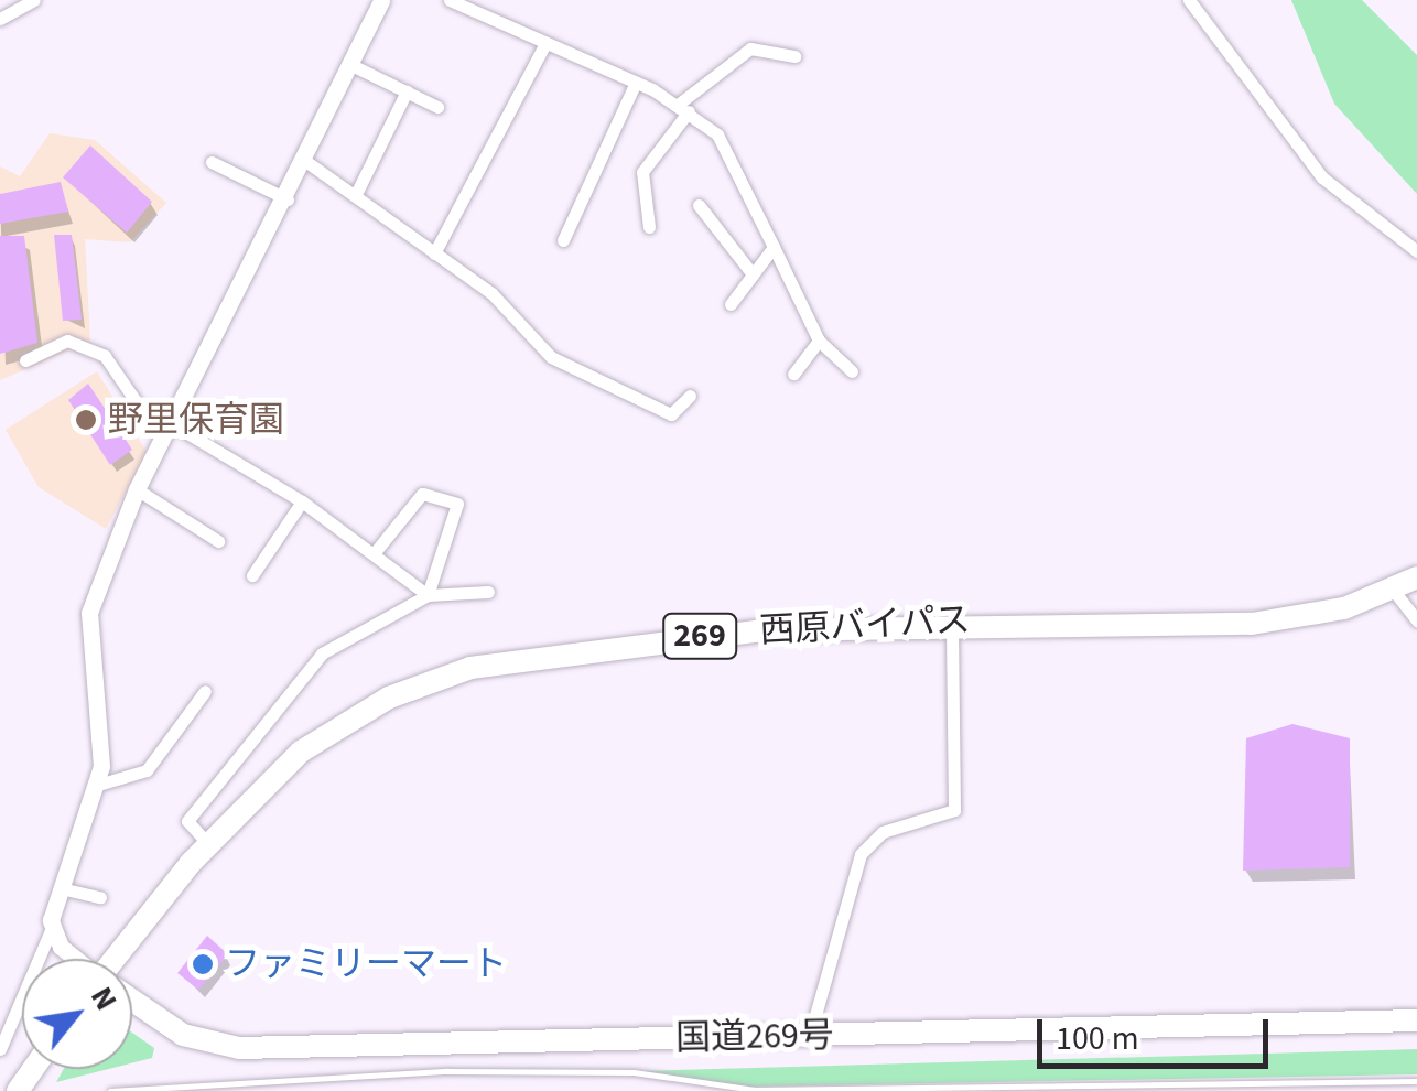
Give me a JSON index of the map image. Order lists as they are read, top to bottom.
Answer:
{
  "streets": {
    "highway": ["西原バイパス", "269", "国道269号"]
  },
  "places": ["野里保育園", "ファミリーマート"],
  "scale_bar": "100 m",
  "north": "top right"
}
